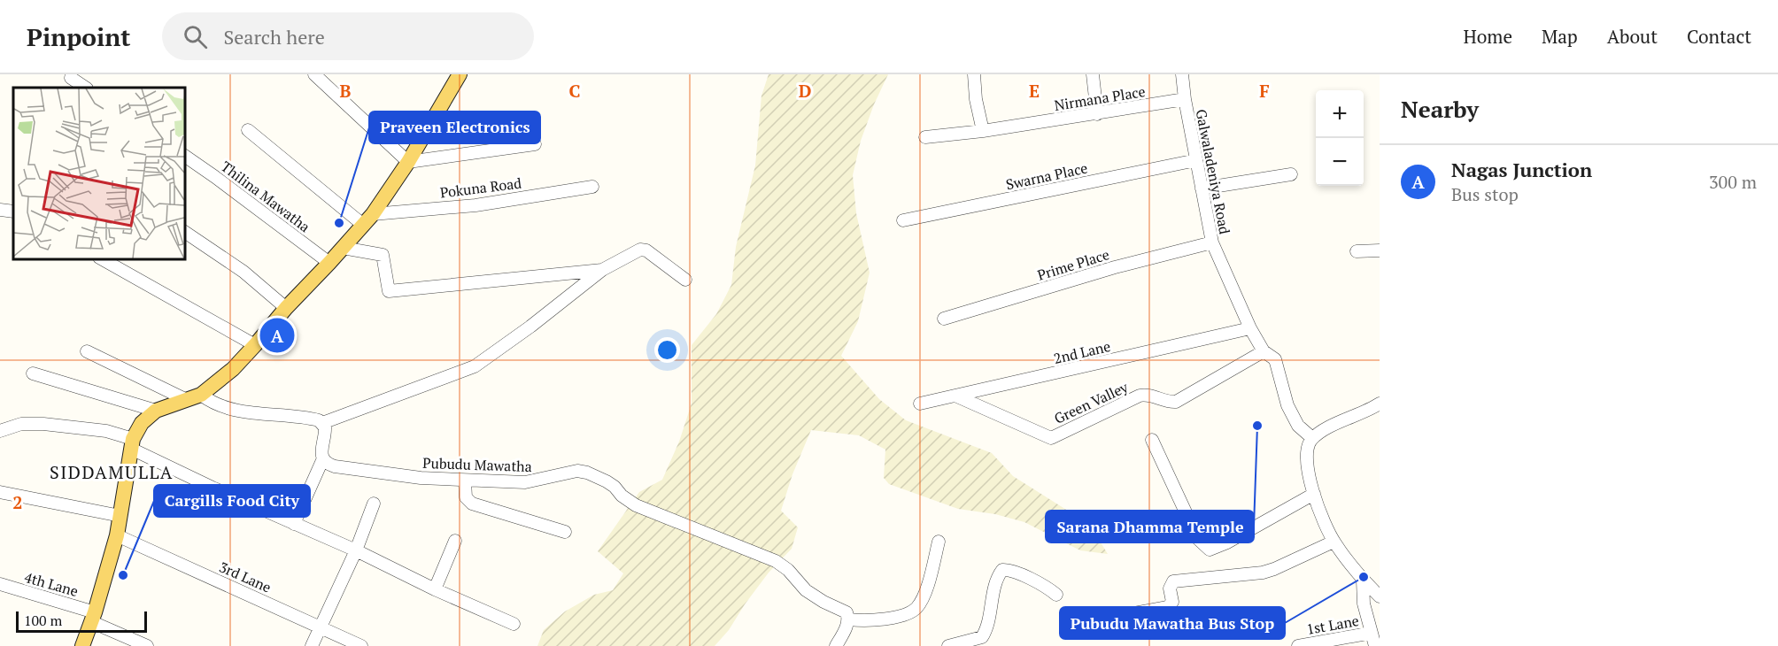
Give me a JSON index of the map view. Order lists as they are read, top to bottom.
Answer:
{
  "streets": {
    "street": [
      "Nirmana Place",
      "Galwaladeniya Road",
      "Swarna Place",
      "Pokuna Road",
      "Thilina Mawatha",
      "Prime Place",
      "2nd Lane",
      "Green Valley",
      "Pubudu Mawatha",
      "3rd Lane",
      "4th Lane",
      "1st Lane"
    ]
  },
  "crossings": [
    ["Nirmana Place", "Galwaladeniya Road"],
    ["Galwaladeniya Road", "Swarna Place"],
    ["Galwaladeniya Road", "Prime Place"],
    ["Galwaladeniya Road", "2nd Lane"],
    ["Galwaladeniya Road", "Green Valley"],
    ["2nd Lane", "Green Valley"]
  ],
  "districts": ["SIDDAMULLA"],
  "places": [
    "Praveen Electronics",
    "Sarana Dhamma Temple",
    "Cargills Food City",
    "Pubudu Mawatha Bus Stop"
  ],
  "scale_bar": "100 m",
  "page": {
    "header": "Pinpoint",
    "search": "Search here",
    "nav": [
      "Home",
      "Map",
      "About",
      "Contact"
    ],
    "heading": "Nearby",
    "map_buttons": ["+", "−"],
    "list": [
      {
        "mark": "A",
        "name": "Nagas Junction",
        "note": "Bus stop",
        "value": "300 m"
      }
    ],
    "pins": "A",
    "scale": "100 m"
  },
  "grid": {
    "columns": [
      "B",
      "C",
      "D",
      "E",
      "F"
    ],
    "rows": ["2"]
  }
}
